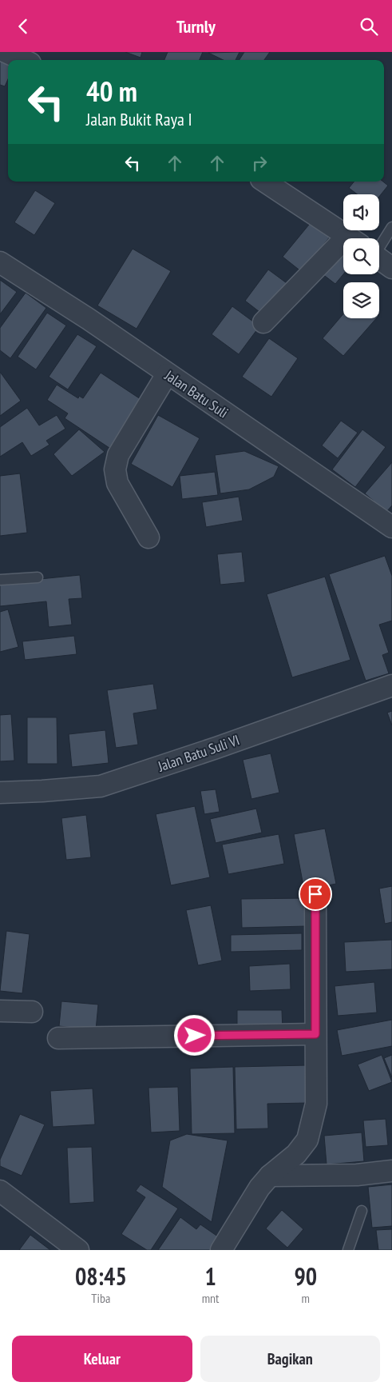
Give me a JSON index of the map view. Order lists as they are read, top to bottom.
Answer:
{
  "streets": {
    "street": ["Jalan Batu Suli", "Jalan Batu Suli VI"]
  },
  "page": {
    "header": "Turnly",
    "turn": ["40 m", "Jalan Bukit Raya I"],
    "eta": [
      "08:45",
      "Tiba",
      "1",
      "mnt",
      "90",
      "m"
    ],
    "buttons": ["Keluar", "Bagikan"]
  }
}
